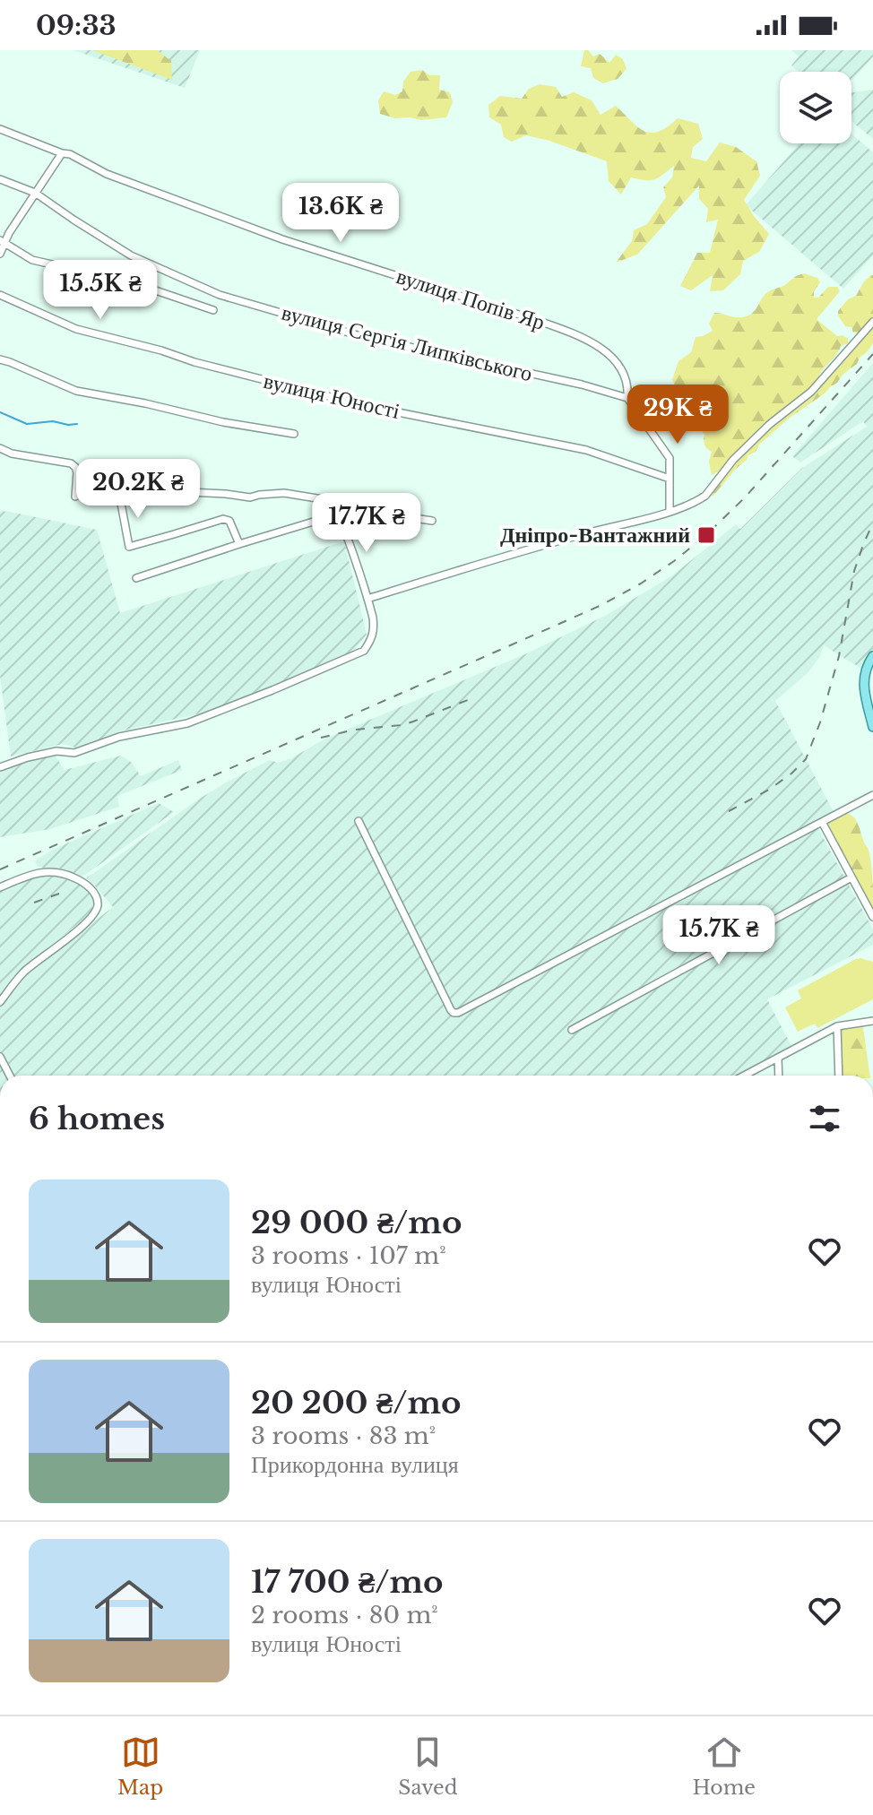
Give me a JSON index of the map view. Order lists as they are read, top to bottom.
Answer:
{
  "streets": {
    "street": ["вулиця Попів Яр", "вулиця Сергія Липківського", "вулиця Юності"]
  },
  "crossings": [
    ["вулиця Попів Яр", "вулиця Сергія Липківського"],
    ["вулиця Попів Яр", "вулиця Юності"]
  ],
  "places": {
    "transit": ["Дніпро-Вантажний"]
  },
  "page": {
    "status": "09:33",
    "price": [
      "13.6K ₴",
      "15.5K ₴",
      "29K ₴",
      "20.2K ₴",
      "17.7K ₴",
      "15.7K ₴"
    ],
    "heading": "6 homes",
    "list": [
      {
        "name": "29 000 ₴/mo",
        "note": "3 rooms · 107 m² · вулиця Юності"
      },
      {
        "name": "20 200 ₴/mo",
        "note": "3 rooms · 83 m² · Прикордонна вулиця"
      },
      {
        "name": "17 700 ₴/mo",
        "note": "2 rooms · 80 m² · вулиця Юності"
      }
    ],
    "tabs": ["Map", "Saved", "Home"]
  }
}
